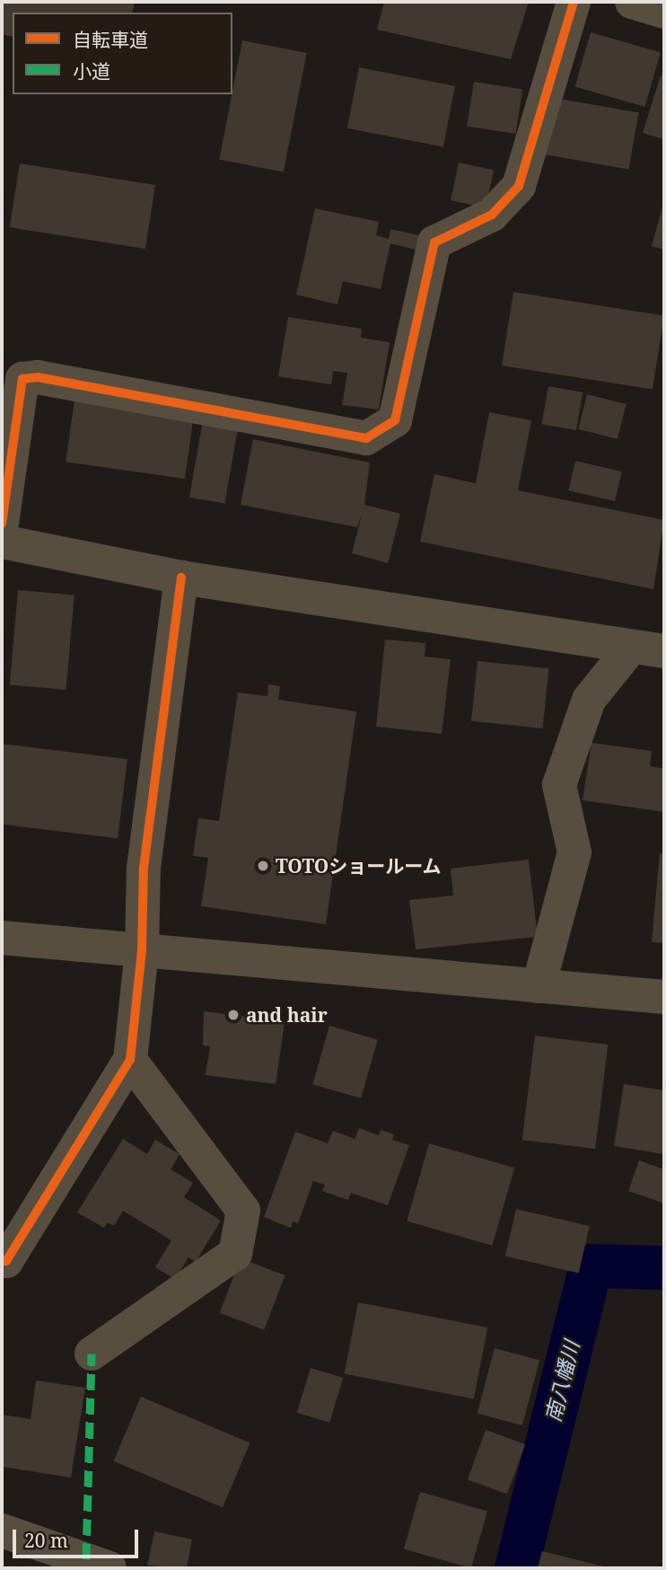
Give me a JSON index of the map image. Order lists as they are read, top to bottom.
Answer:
{
  "water": ["南八幡川"],
  "places": ["TOTOショールーム", "and hair"],
  "legend": ["自転車道", "小道"],
  "scale_bar": "20 m"
}
